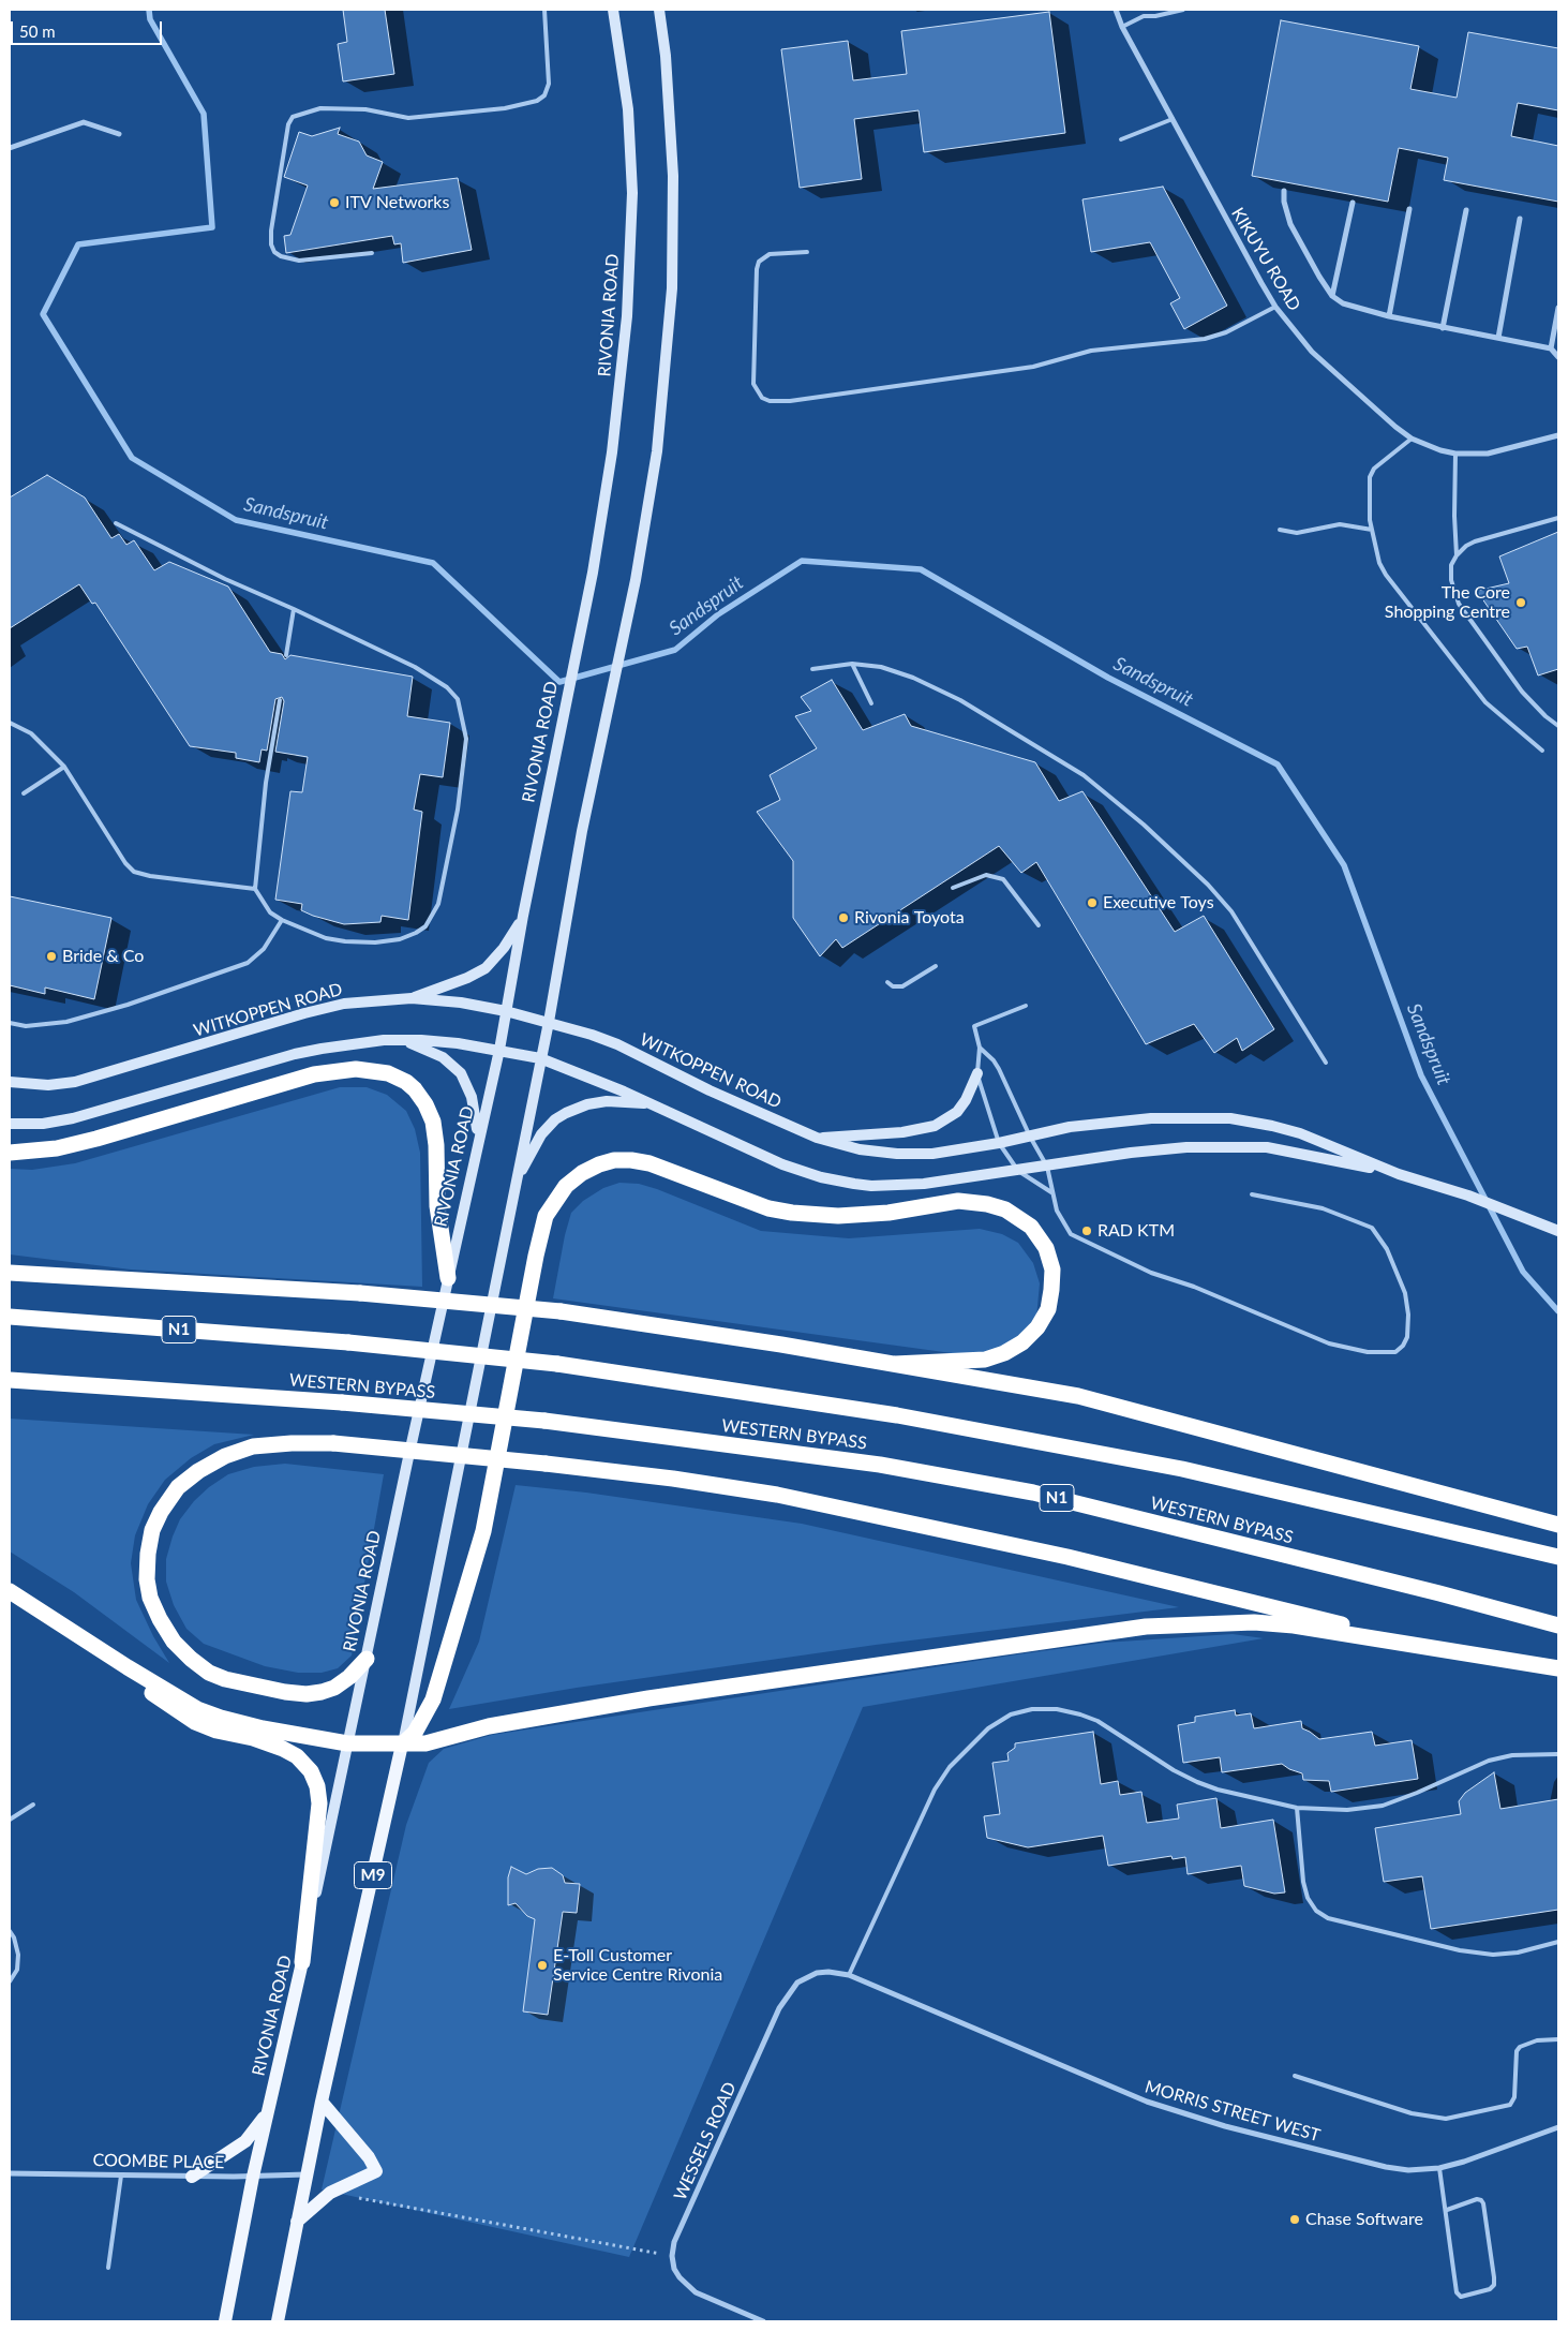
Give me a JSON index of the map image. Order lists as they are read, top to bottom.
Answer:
{
  "streets": {
    "highway": ["N1", "WESTERN BYPASS"],
    "main road": ["RIVONIA ROAD", "WITKOPPEN ROAD", "M9"],
    "street": [
      "KIKUYU ROAD",
      "MORRIS STREET WEST",
      "WESSELS ROAD",
      "COOMBE PLACE"
    ]
  },
  "crossings": [
    ["RIVONIA ROAD", "WITKOPPEN ROAD"],
    ["RIVONIA ROAD", "COOMBE PLACE"],
    ["WITKOPPEN ROAD", "M9"],
    ["M9", "COOMBE PLACE"],
    ["MORRIS STREET WEST", "WESSELS ROAD"]
  ],
  "water": ["Sandspruit"],
  "places": [
    "ITV Networks",
    "The Core Shopping Centre",
    "Executive Toys",
    "Rivonia Toyota",
    "Bride & Co",
    "RAD KTM",
    "E-Toll Customer Service Centre Rivonia",
    "Chase Software"
  ],
  "scale_bar": "50 m"
}
